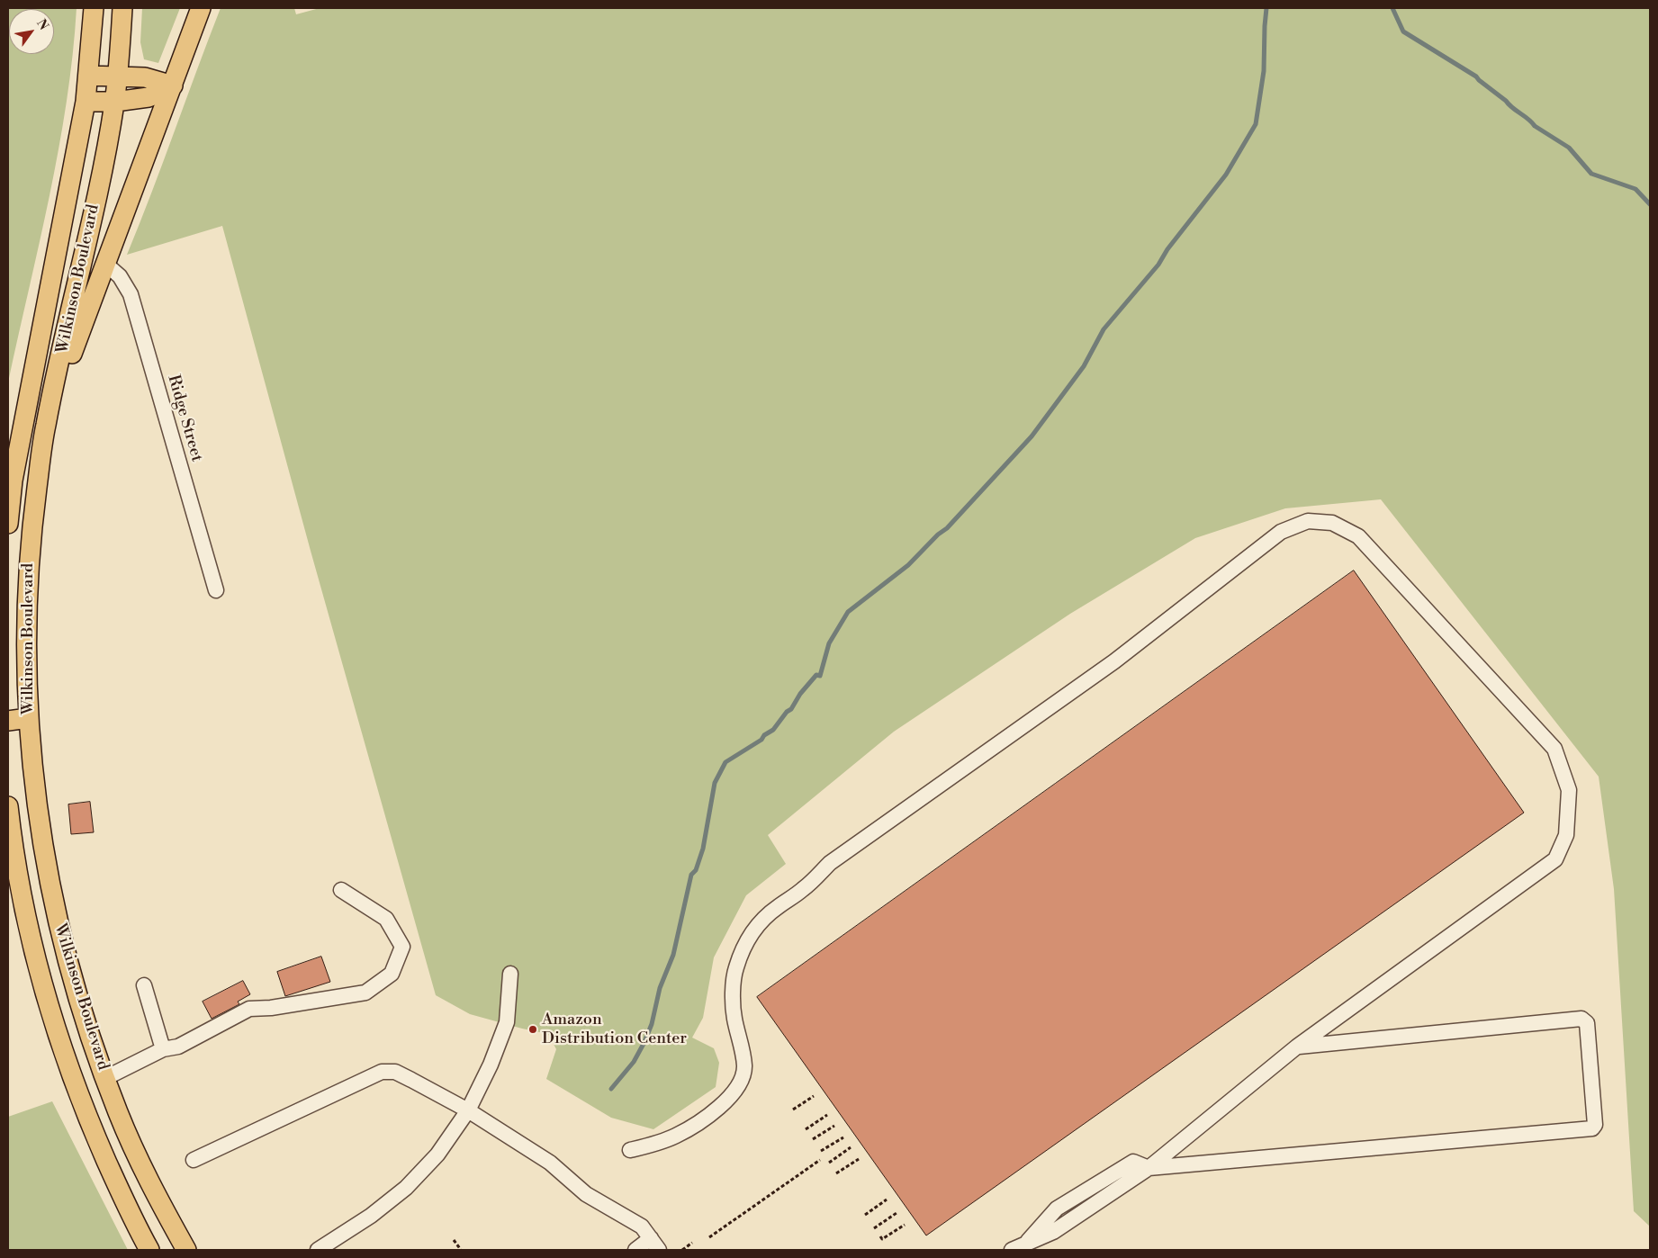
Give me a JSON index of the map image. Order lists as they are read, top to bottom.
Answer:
{
  "streets": {
    "main road": ["Wilkinson Boulevard"],
    "street": ["Ridge Street"]
  },
  "places": ["Amazon Distribution Center"],
  "north": "top right"
}
